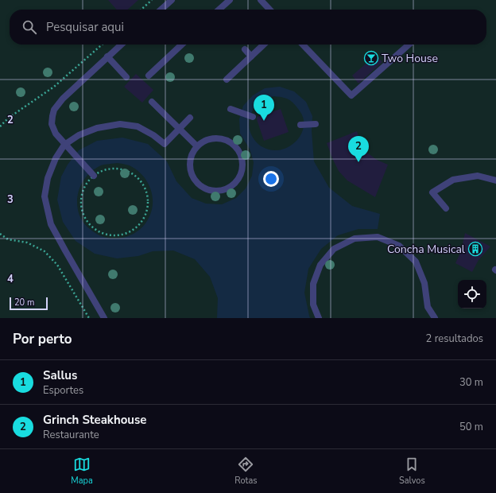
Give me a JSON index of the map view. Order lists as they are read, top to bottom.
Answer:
{
  "places": {
    "bar": ["Two House"],
    "building": ["Concha Musical"]
  },
  "scale_bar": "20 m",
  "page": {
    "search": "Pesquisar aqui",
    "pins": ["1", "2"],
    "scale": "20 m",
    "heading": ["Por perto", "2 resultados"],
    "list": [
      {
        "mark": "1",
        "name": "Sallus",
        "note": "Esportes",
        "value": "30 m"
      },
      {
        "mark": "2",
        "name": "Grinch Steakhouse",
        "note": "Restaurante",
        "value": "50 m"
      }
    ],
    "nav": ["Mapa", "Rotas", "Salvos"]
  },
  "grid": {
    "rows": ["2", "3", "4"]
  }
}
